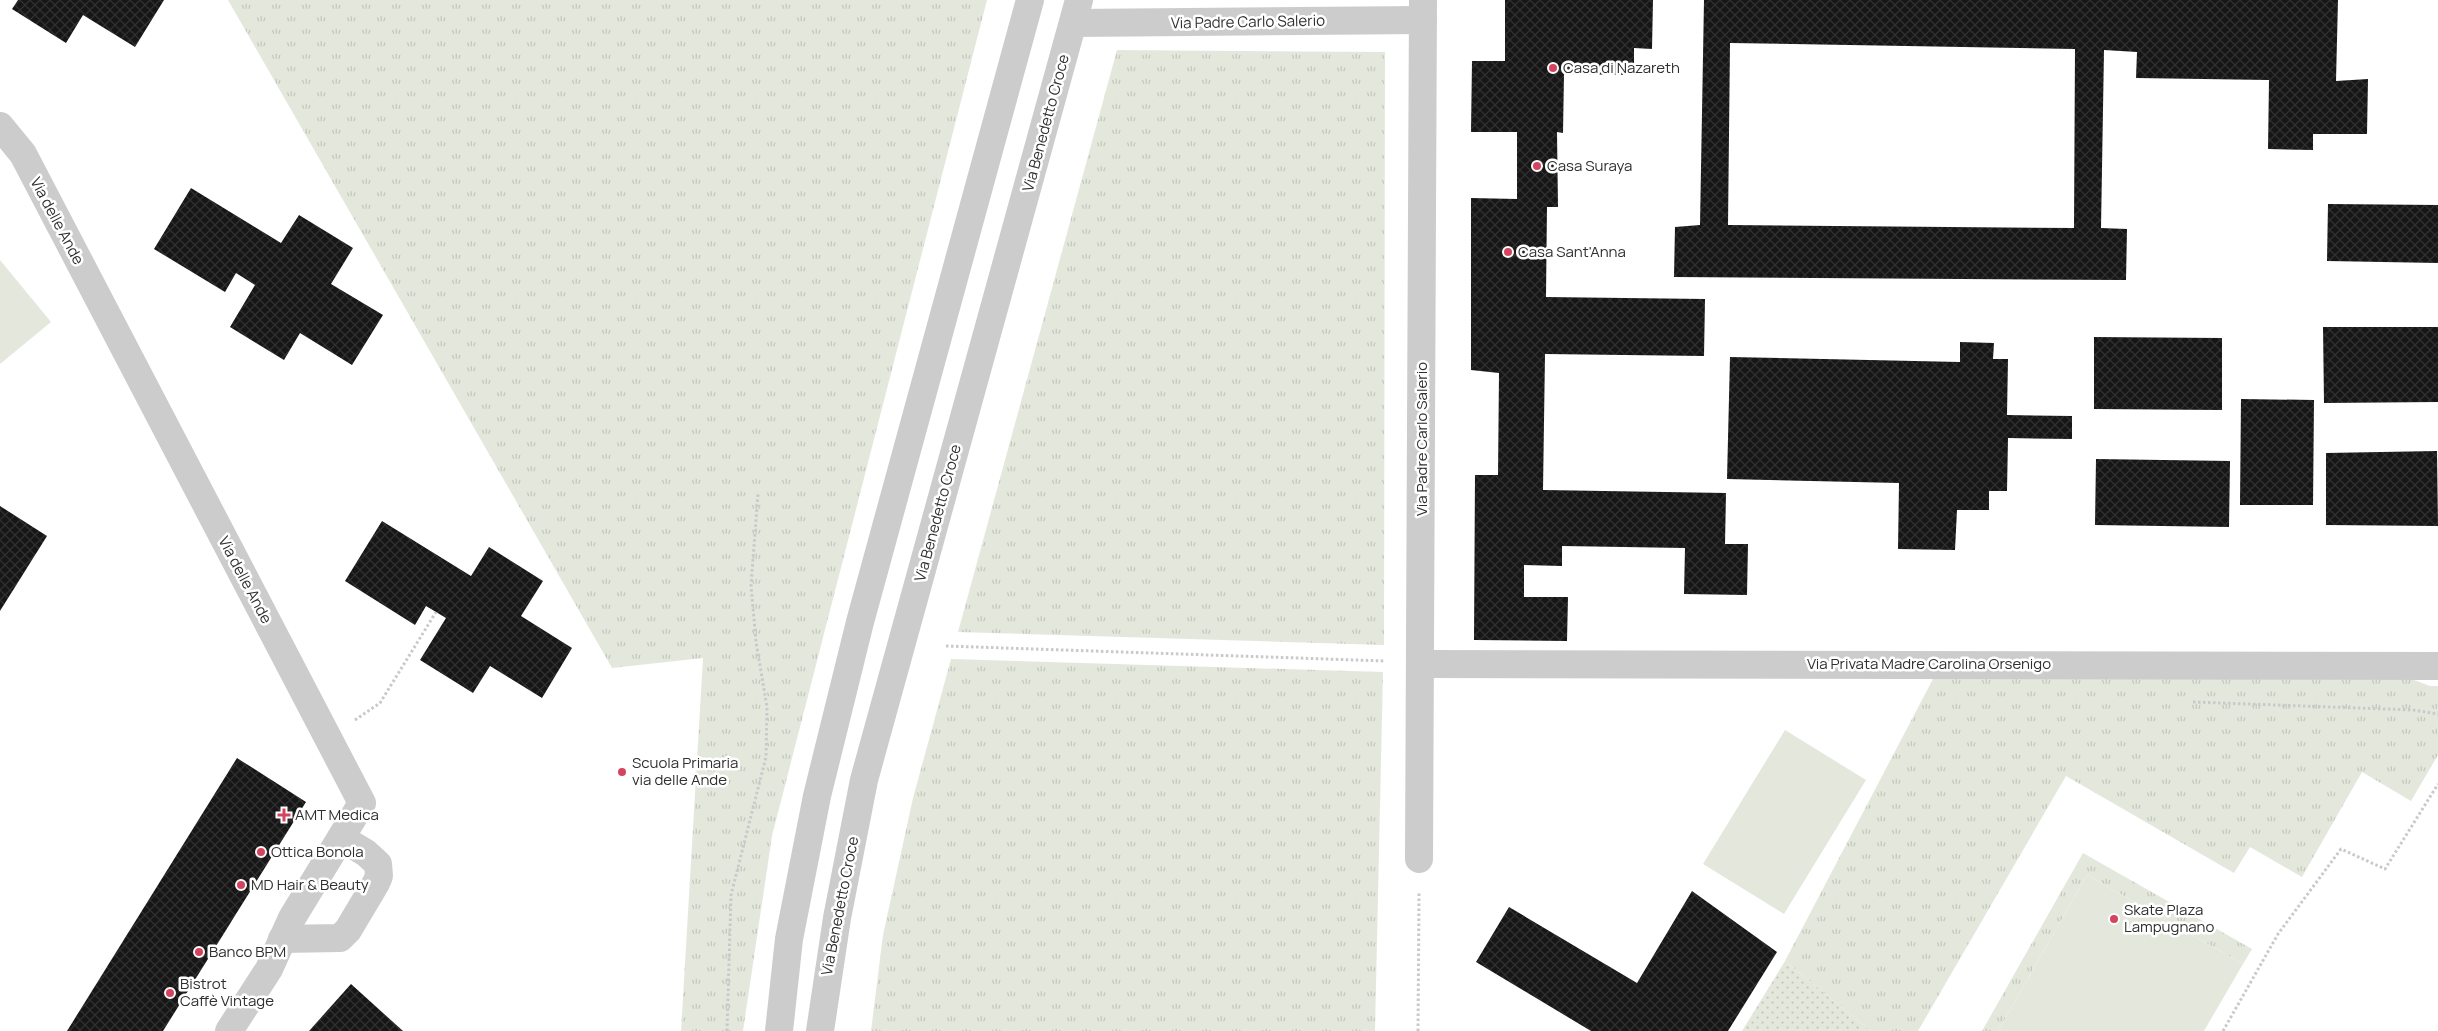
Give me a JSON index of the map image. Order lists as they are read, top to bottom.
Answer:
{
  "streets": {
    "street": [
      "Via Padre Carlo Salerio",
      "Via Benedetto Croce",
      "Via delle Ande",
      "Via Privata Madre Carolina Orsenigo"
    ]
  },
  "crossings": [
    ["Via Padre Carlo Salerio", "Via Benedetto Croce"],
    ["Via Padre Carlo Salerio", "Via Privata Madre Carolina Orsenigo"]
  ],
  "places": {
    "other": [
      "Casa di Nazareth",
      "Casa Suraya",
      "Casa Sant'Anna",
      "Scuola Primaria via delle Ande",
      "Ottica Bonola",
      "MD Hair & Beauty",
      "Skate Plaza Lampugnano",
      "Banco BPM",
      "Bistrot Caffè Vintage"
    ],
    "health": ["AMT Medica"]
  }
}
